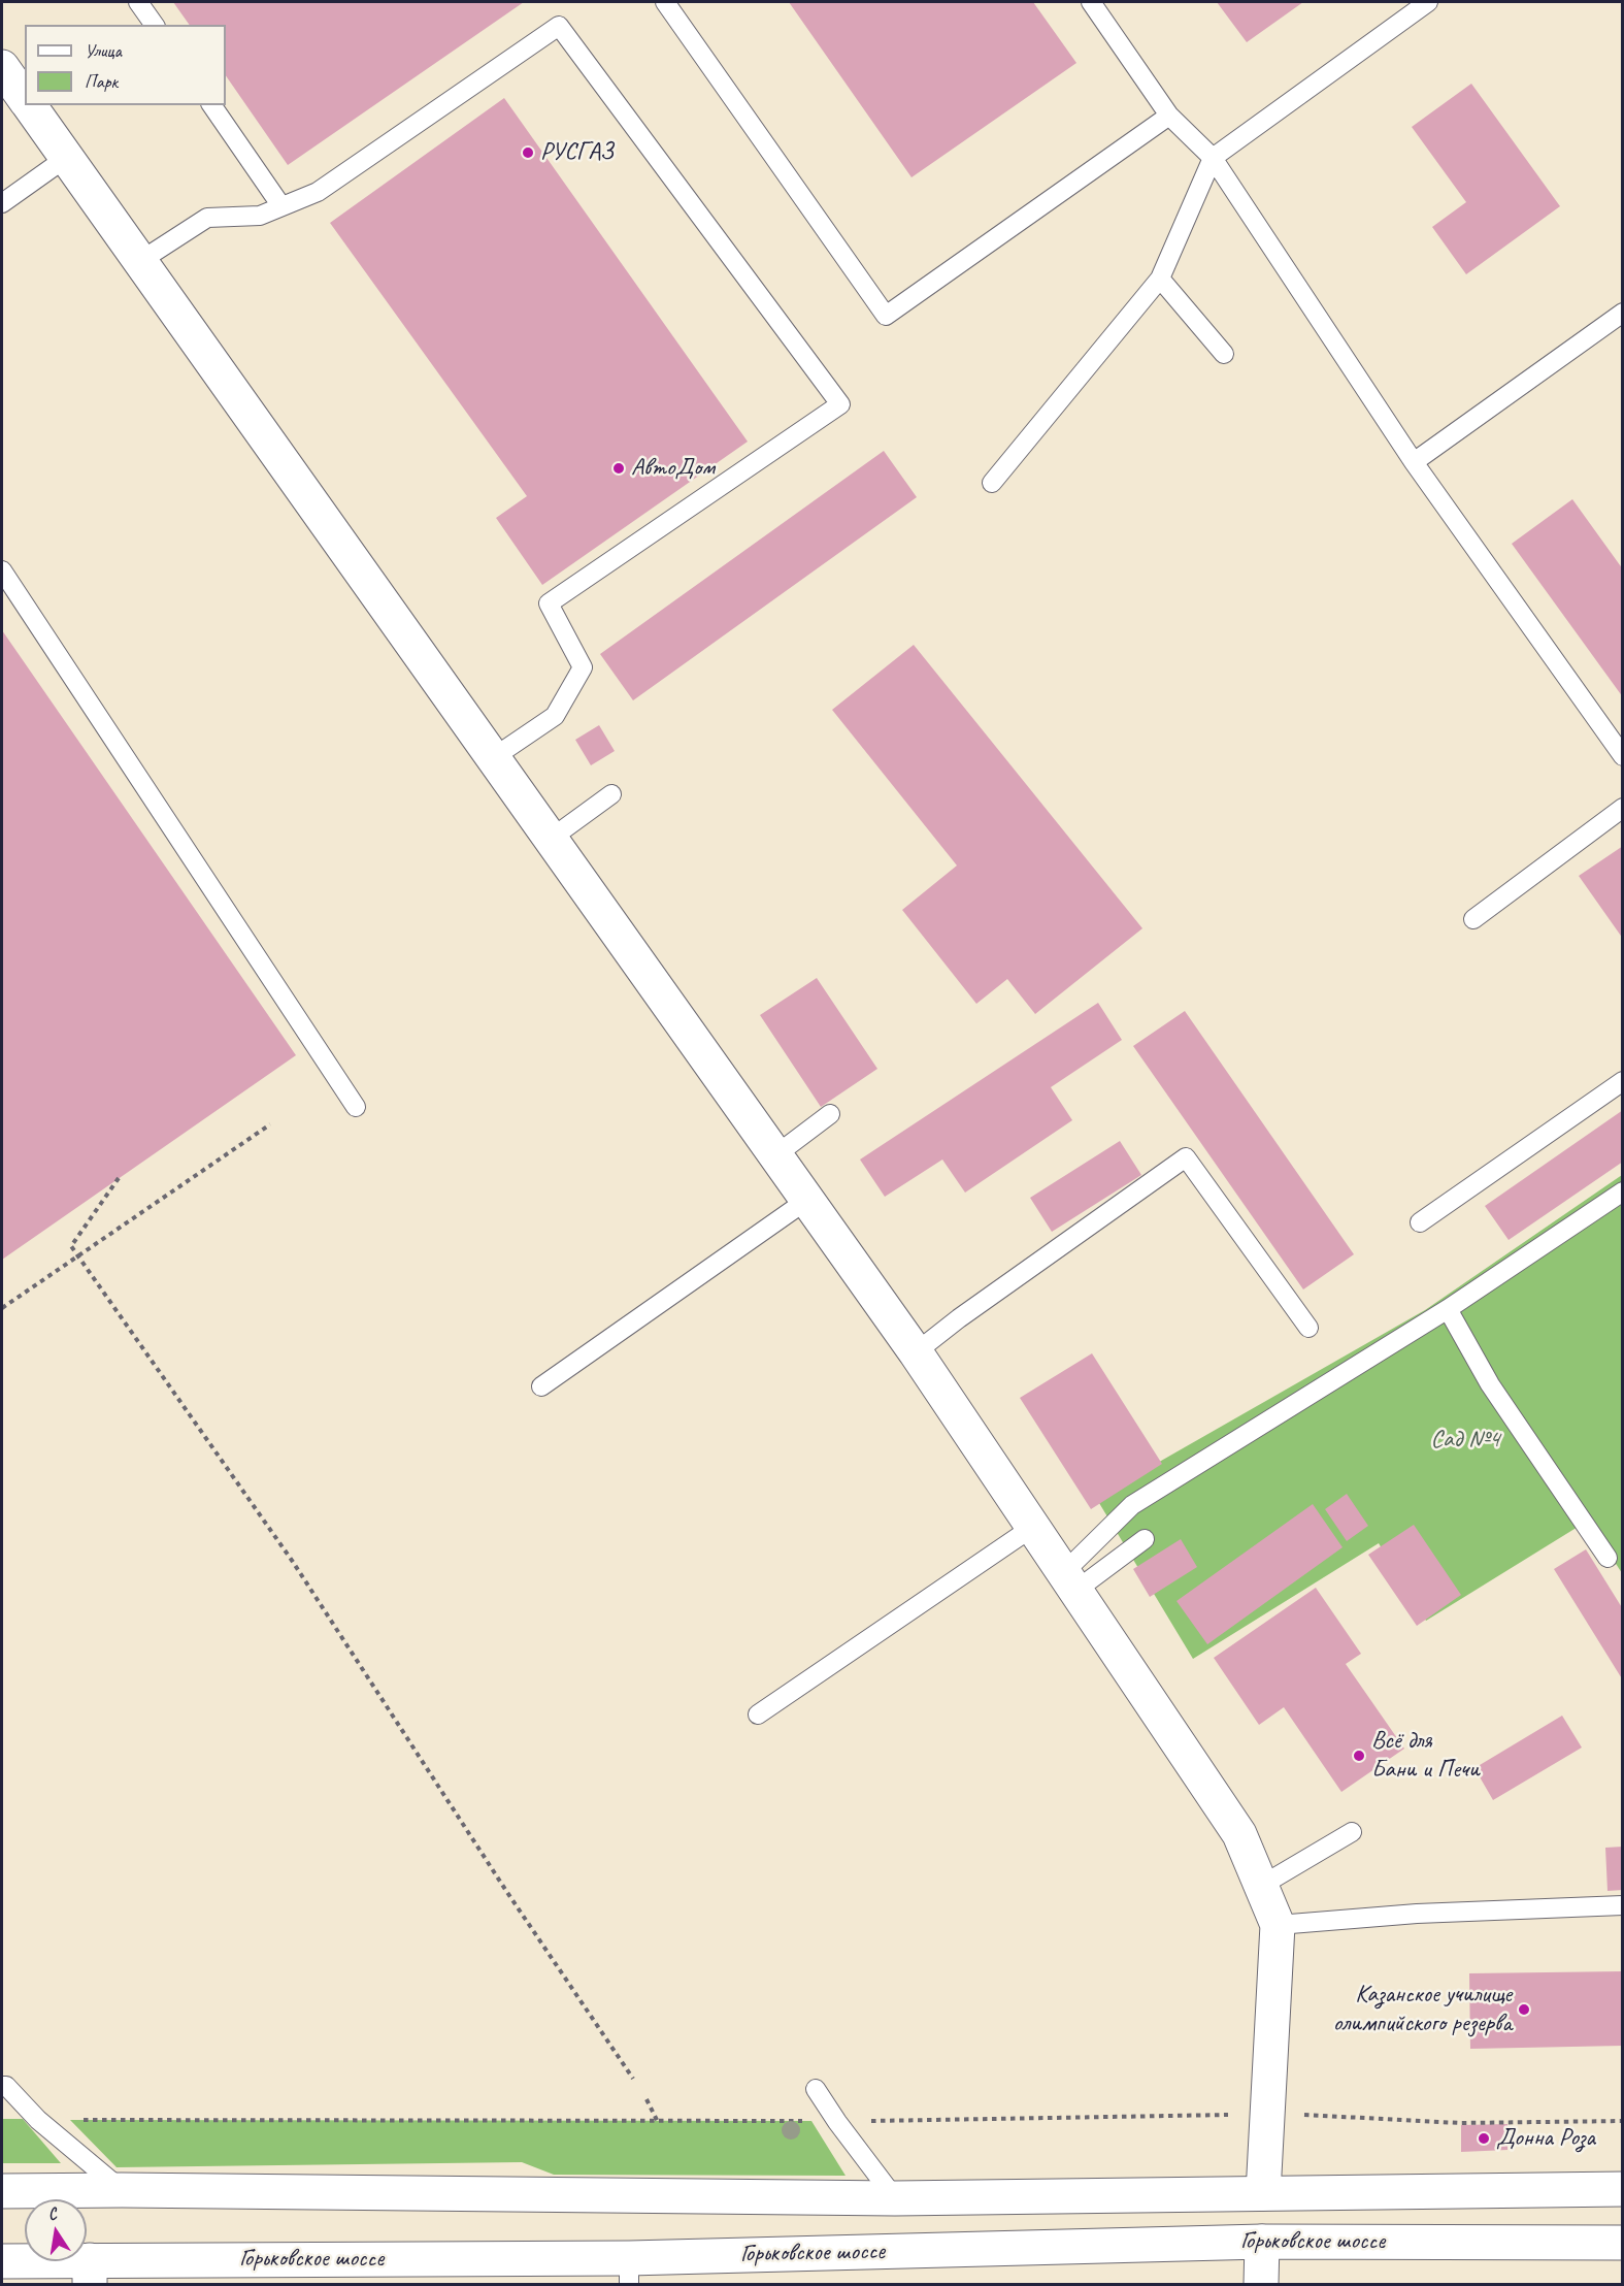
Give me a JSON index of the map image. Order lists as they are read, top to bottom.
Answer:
{
  "streets": {
    "main road": ["Горьковское шоссе"]
  },
  "parks": ["Сад №4"],
  "places": [
    "РУСГАЗ",
    "АвтоДом",
    "Всё для Бани и Печи",
    "Казанское училище олимпийского резерва",
    "Донна Роза"
  ],
  "legend": ["Улица", "Парк"],
  "north": "top"
}
